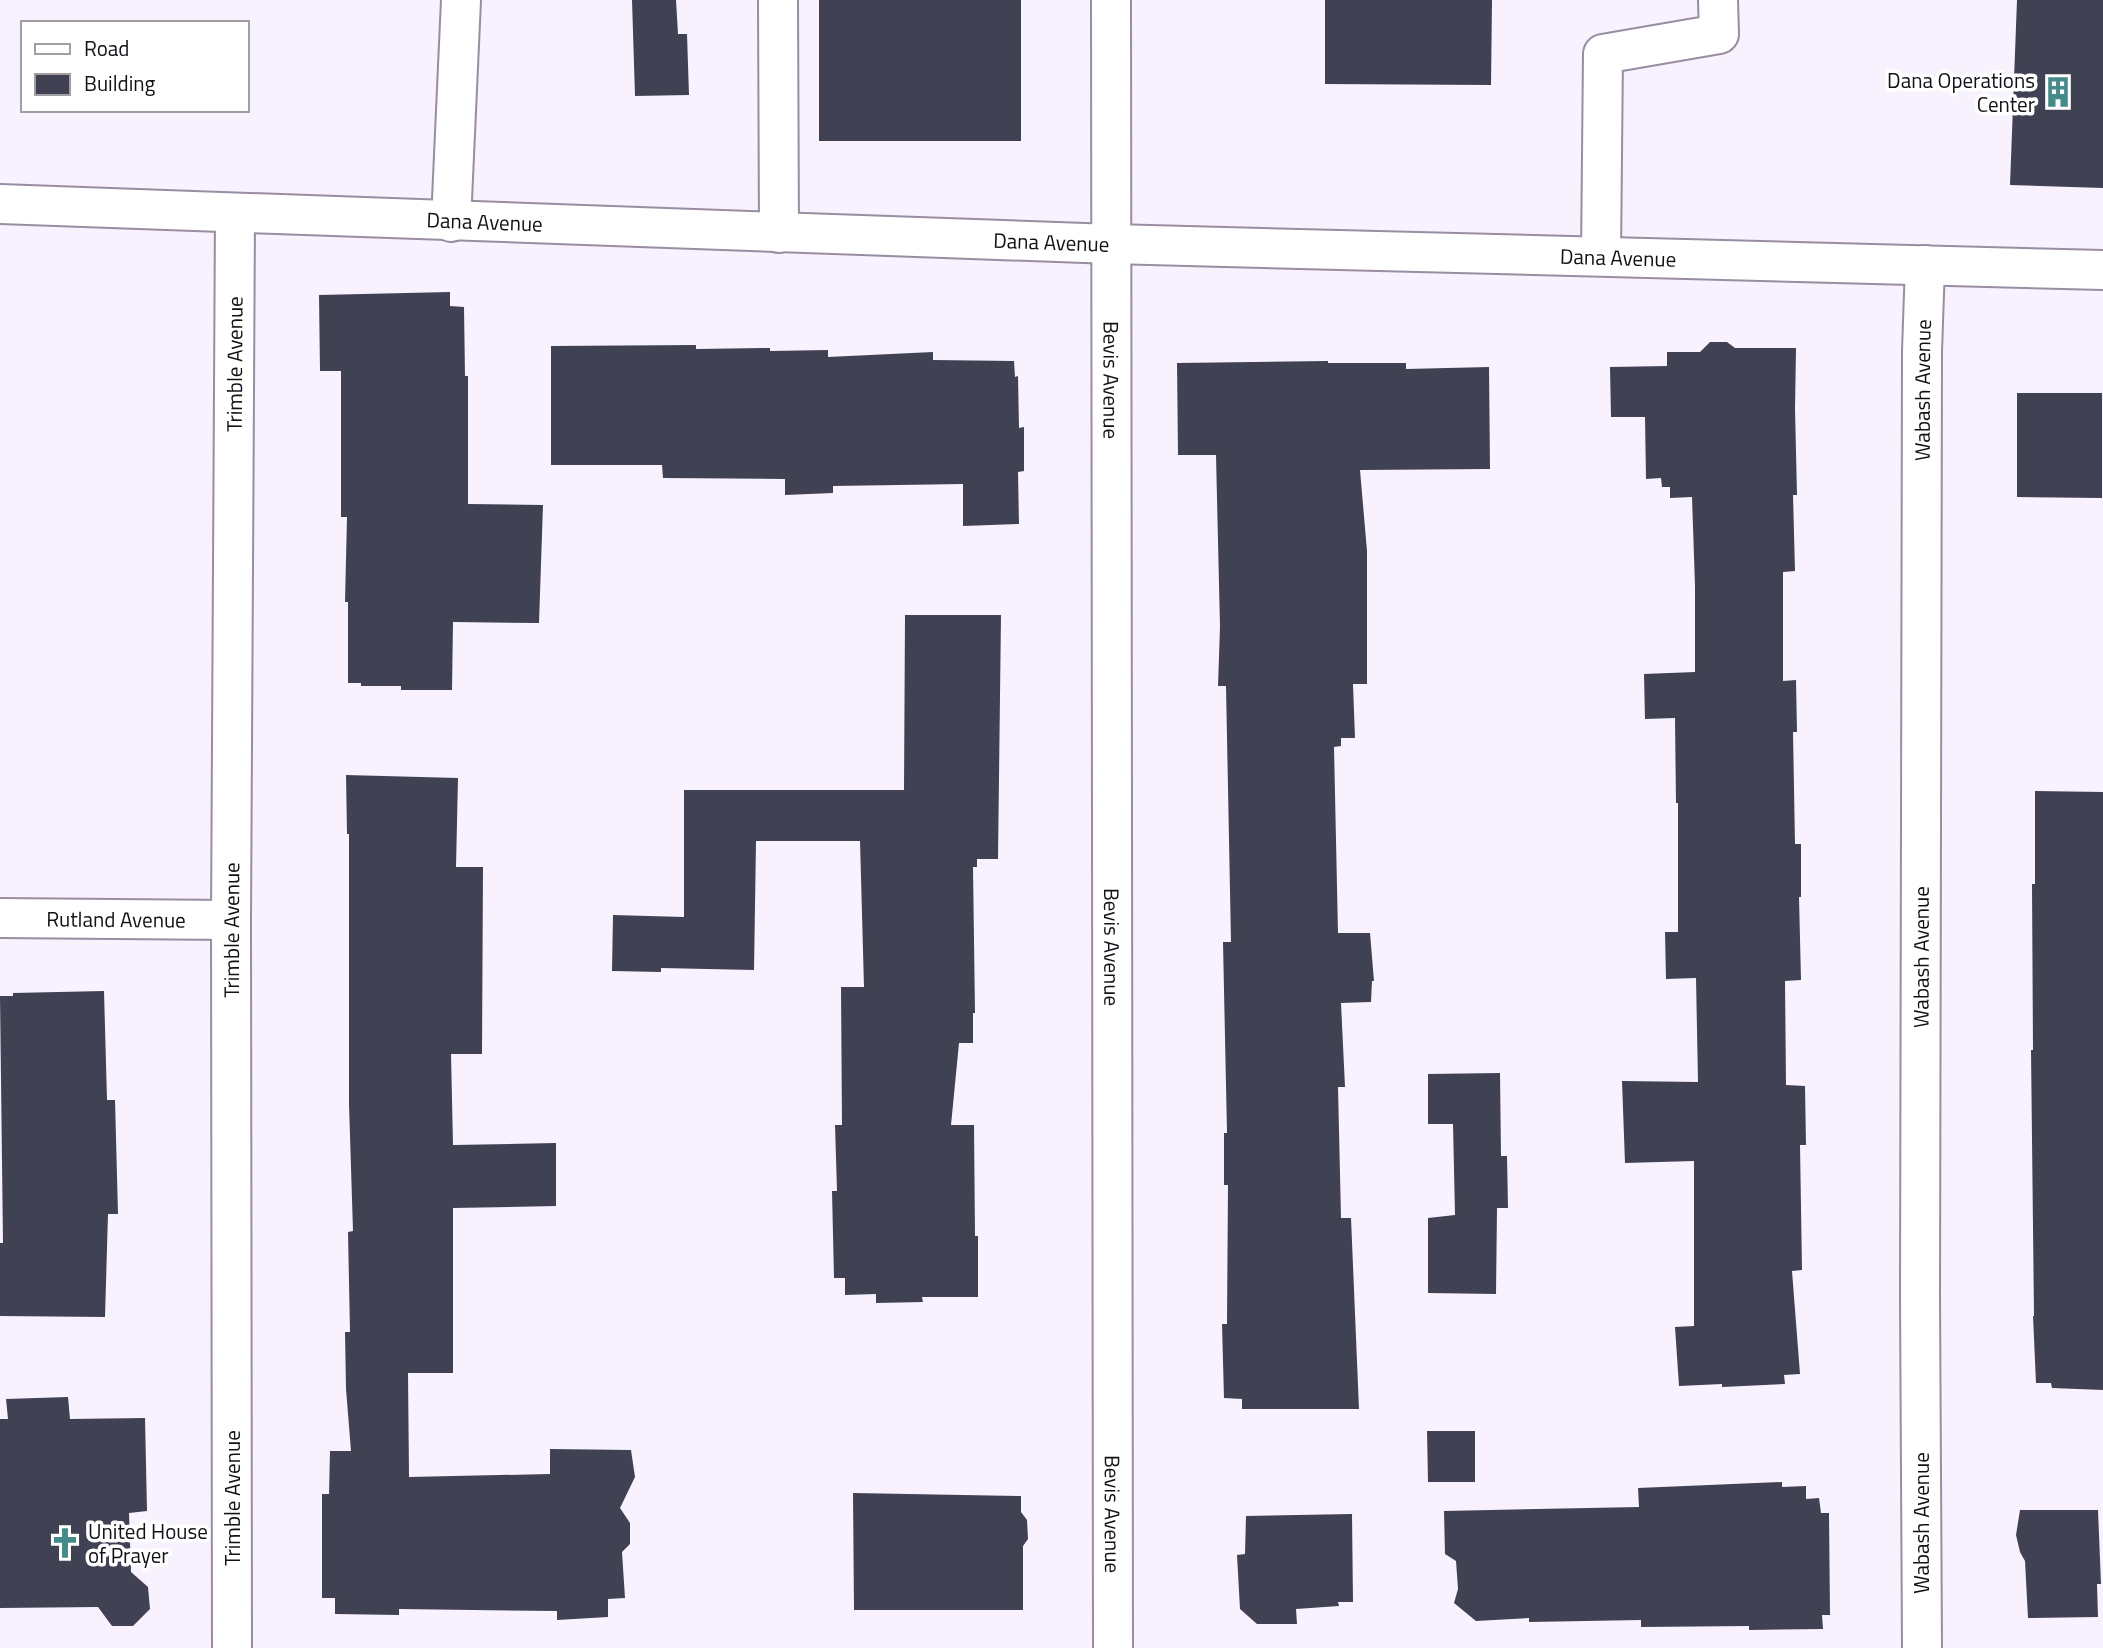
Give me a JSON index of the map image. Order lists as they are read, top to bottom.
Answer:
{
  "streets": {
    "street": [
      "Dana Avenue",
      "Trimble Avenue",
      "Bevis Avenue",
      "Wabash Avenue",
      "Rutland Avenue"
    ]
  },
  "crossings": [
    ["Dana Avenue", "Trimble Avenue"],
    ["Dana Avenue", "Bevis Avenue"],
    ["Dana Avenue", "Wabash Avenue"],
    ["Trimble Avenue", "Rutland Avenue"]
  ],
  "places": {
    "building": ["Dana Operations Center"],
    "church": ["United House of Prayer"]
  },
  "legend": ["Road", "Building"]
}
